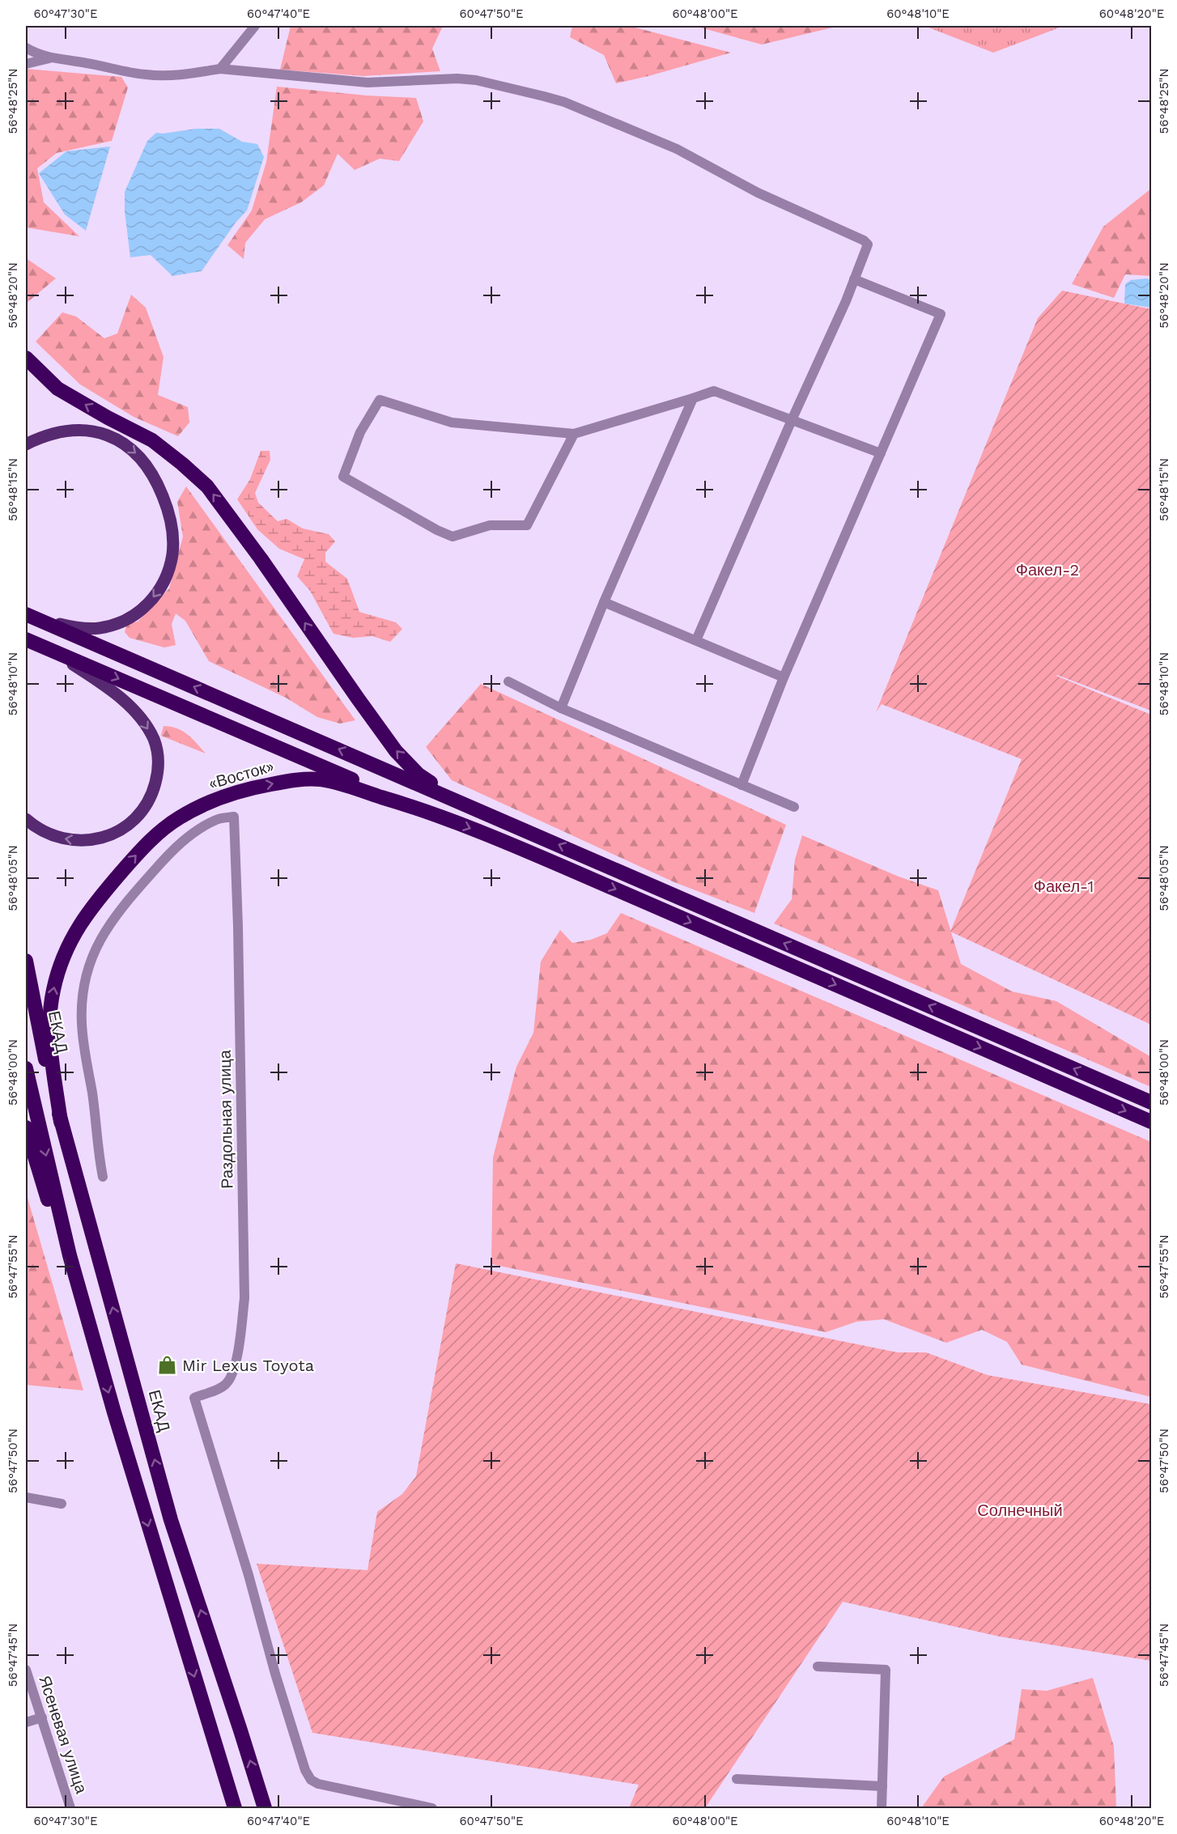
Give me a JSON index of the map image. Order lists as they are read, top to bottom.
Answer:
{
  "streets": {
    "highway": ["«Восток»", "ЕКАД"],
    "street": ["Раздольная улица", "Ясеневая улица"]
  },
  "crossings": [
    ["«Восток»", "ЕКАД"]
  ],
  "parks": ["Факел-2", "Факел-1", "Солнечный"],
  "places": {
    "shop": ["Mir Lexus Toyota"]
  },
  "coordinates": [
    "60°47'30\"E",
    "60°47'40\"E",
    "60°47'50\"E",
    "60°48'00\"E",
    "60°48'10\"E",
    "60°48'20\"E",
    "56°48'25\"N",
    "56°48'20\"N",
    "56°48'15\"N",
    "56°48'10\"N",
    "56°48'05\"N",
    "56°48'00\"N",
    "56°47'55\"N",
    "56°47'50\"N",
    "56°47'45\"N"
  ]
}
